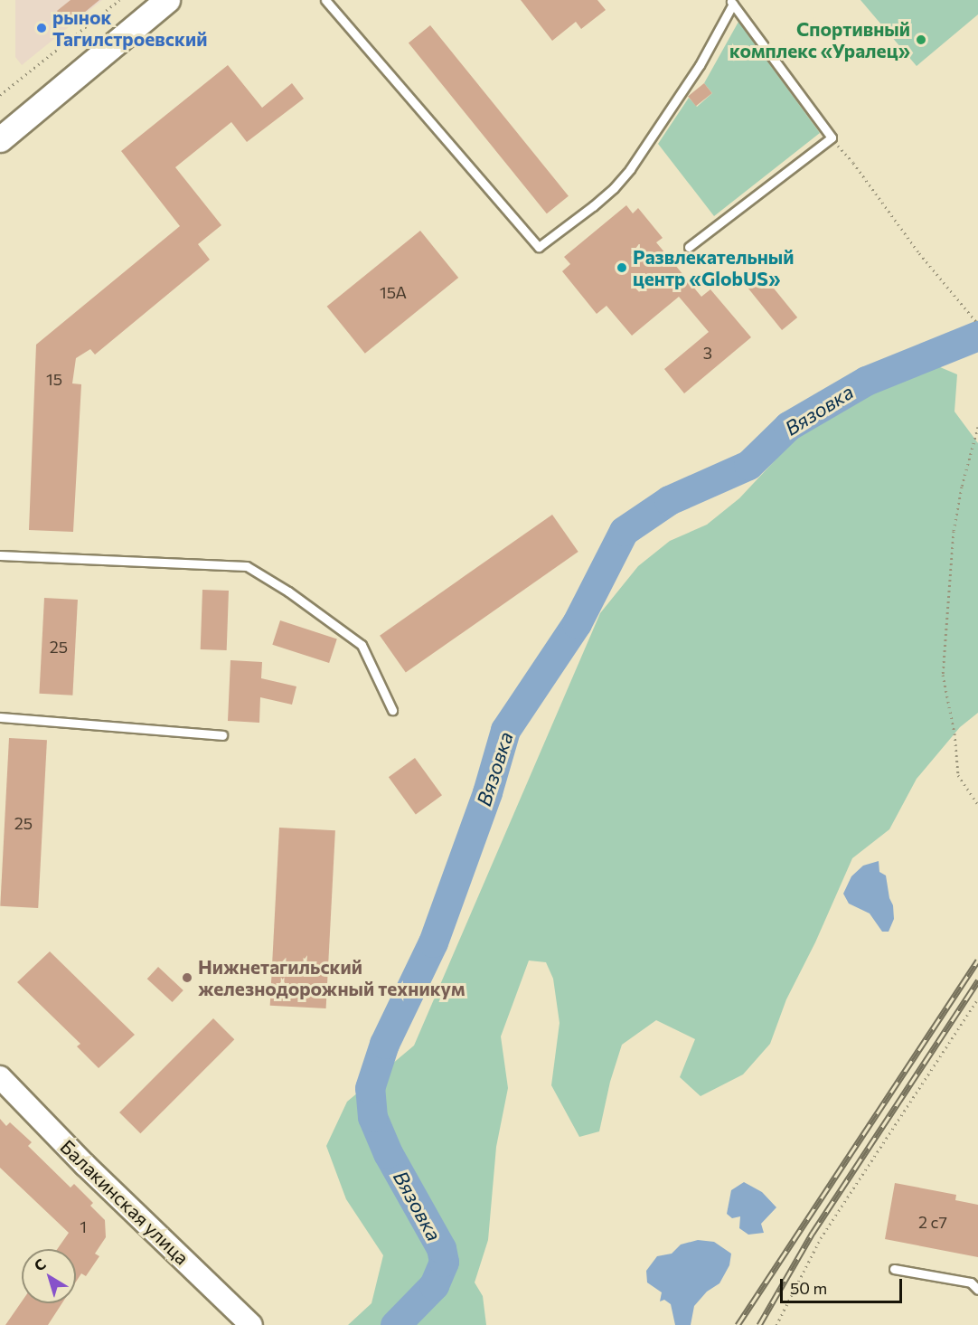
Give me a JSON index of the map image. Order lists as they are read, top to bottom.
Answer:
{
  "streets": {
    "street": ["Балакинская улица"]
  },
  "water": ["Вязовка"],
  "places": [
    "рынок Тагилстроевский",
    "Спортивный комплекс «Уралец»",
    "Развлекательный центр «GlobUS»",
    "Нижнетагильский железнодорожный техникум"
  ],
  "house_numbers": [
    "15А",
    "3",
    "15",
    "25",
    "25",
    "2 с7",
    "1"
  ],
  "scale_bar": "50 m",
  "north": "top left"
}
